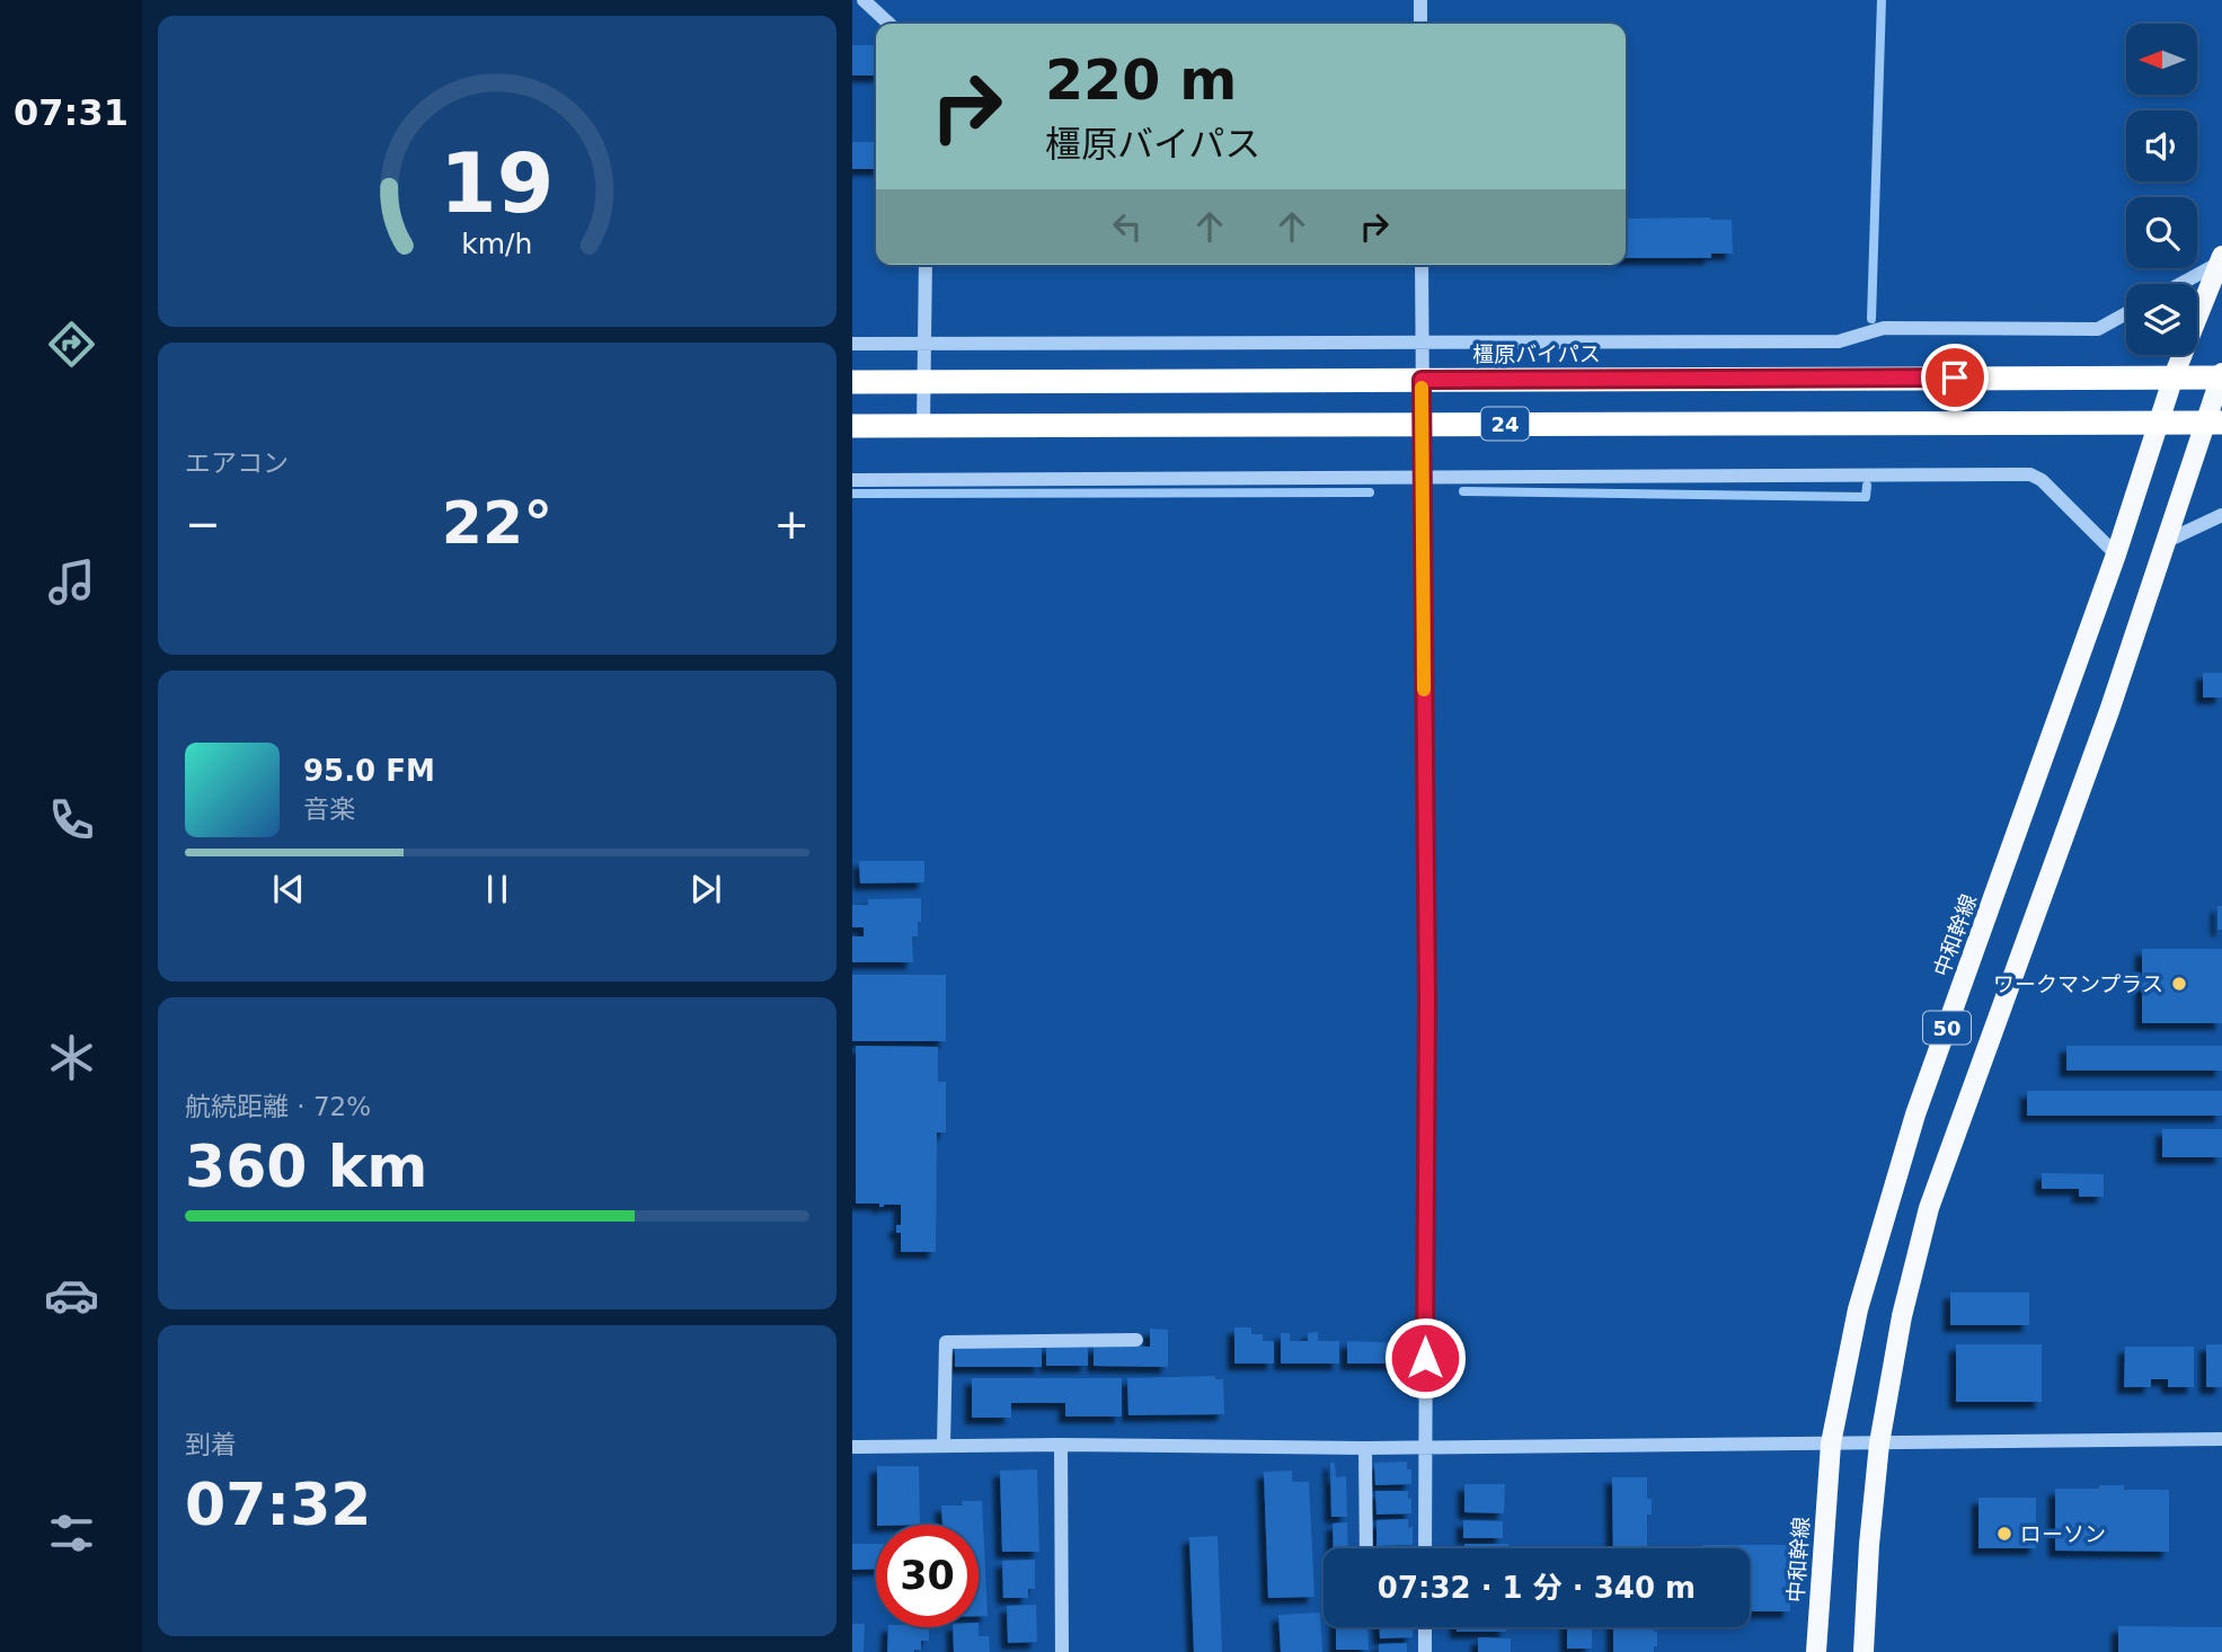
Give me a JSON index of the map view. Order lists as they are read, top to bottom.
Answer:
{
  "streets": {
    "highway": ["橿原バイパス", "24"],
    "main road": ["中和幹線", "50"]
  },
  "crossings": [
    ["橿原バイパス", "中和幹線"],
    ["橿原バイパス", "50"],
    ["24", "中和幹線"],
    ["24", "50"]
  ],
  "places": ["ワークマンプラス", "ローソン"],
  "north": "left",
  "page": {
    "tabs": "07:31",
    "turn": ["220 m", "橿原バイパス"],
    "tile": [
      "エアコン",
      ["航続距離 · 72%", "360 km"],
      ["到着", "07:32"]
    ],
    "heat": ["−", "22°", "+"],
    "song": ["95.0 FM", "音楽"],
    "limit": "30",
    "trip": "07:32 · 1 分 · 340 m",
    "gauge": ["19", "km/h"]
  }
}
